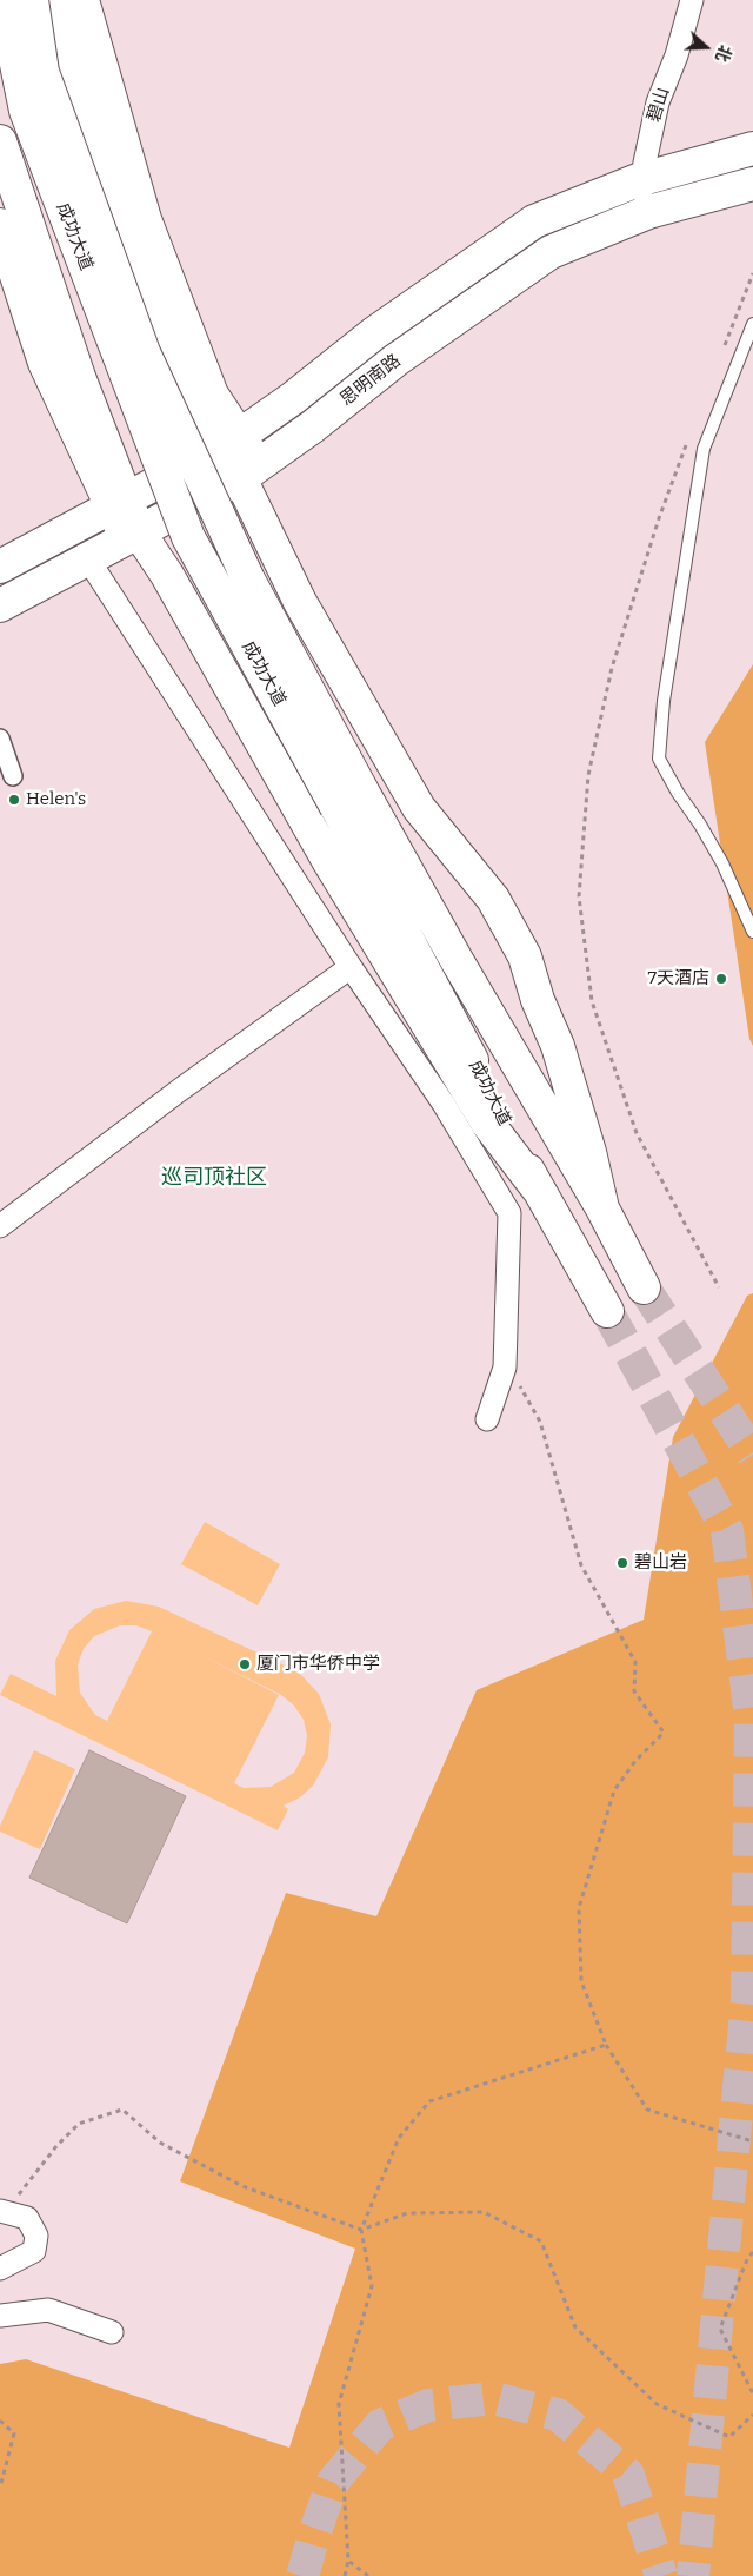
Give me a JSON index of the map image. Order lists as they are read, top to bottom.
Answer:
{
  "streets": {
    "main road": ["成功大道", "思明南路"],
    "street": ["碧山"]
  },
  "crossings": [
    ["碧山", "思明南路"]
  ],
  "districts": ["巡司顶社区"],
  "places": [
    "Helen's",
    "7天酒店",
    "碧山岩",
    "厦门市华侨中学"
  ],
  "north": "right"
}
